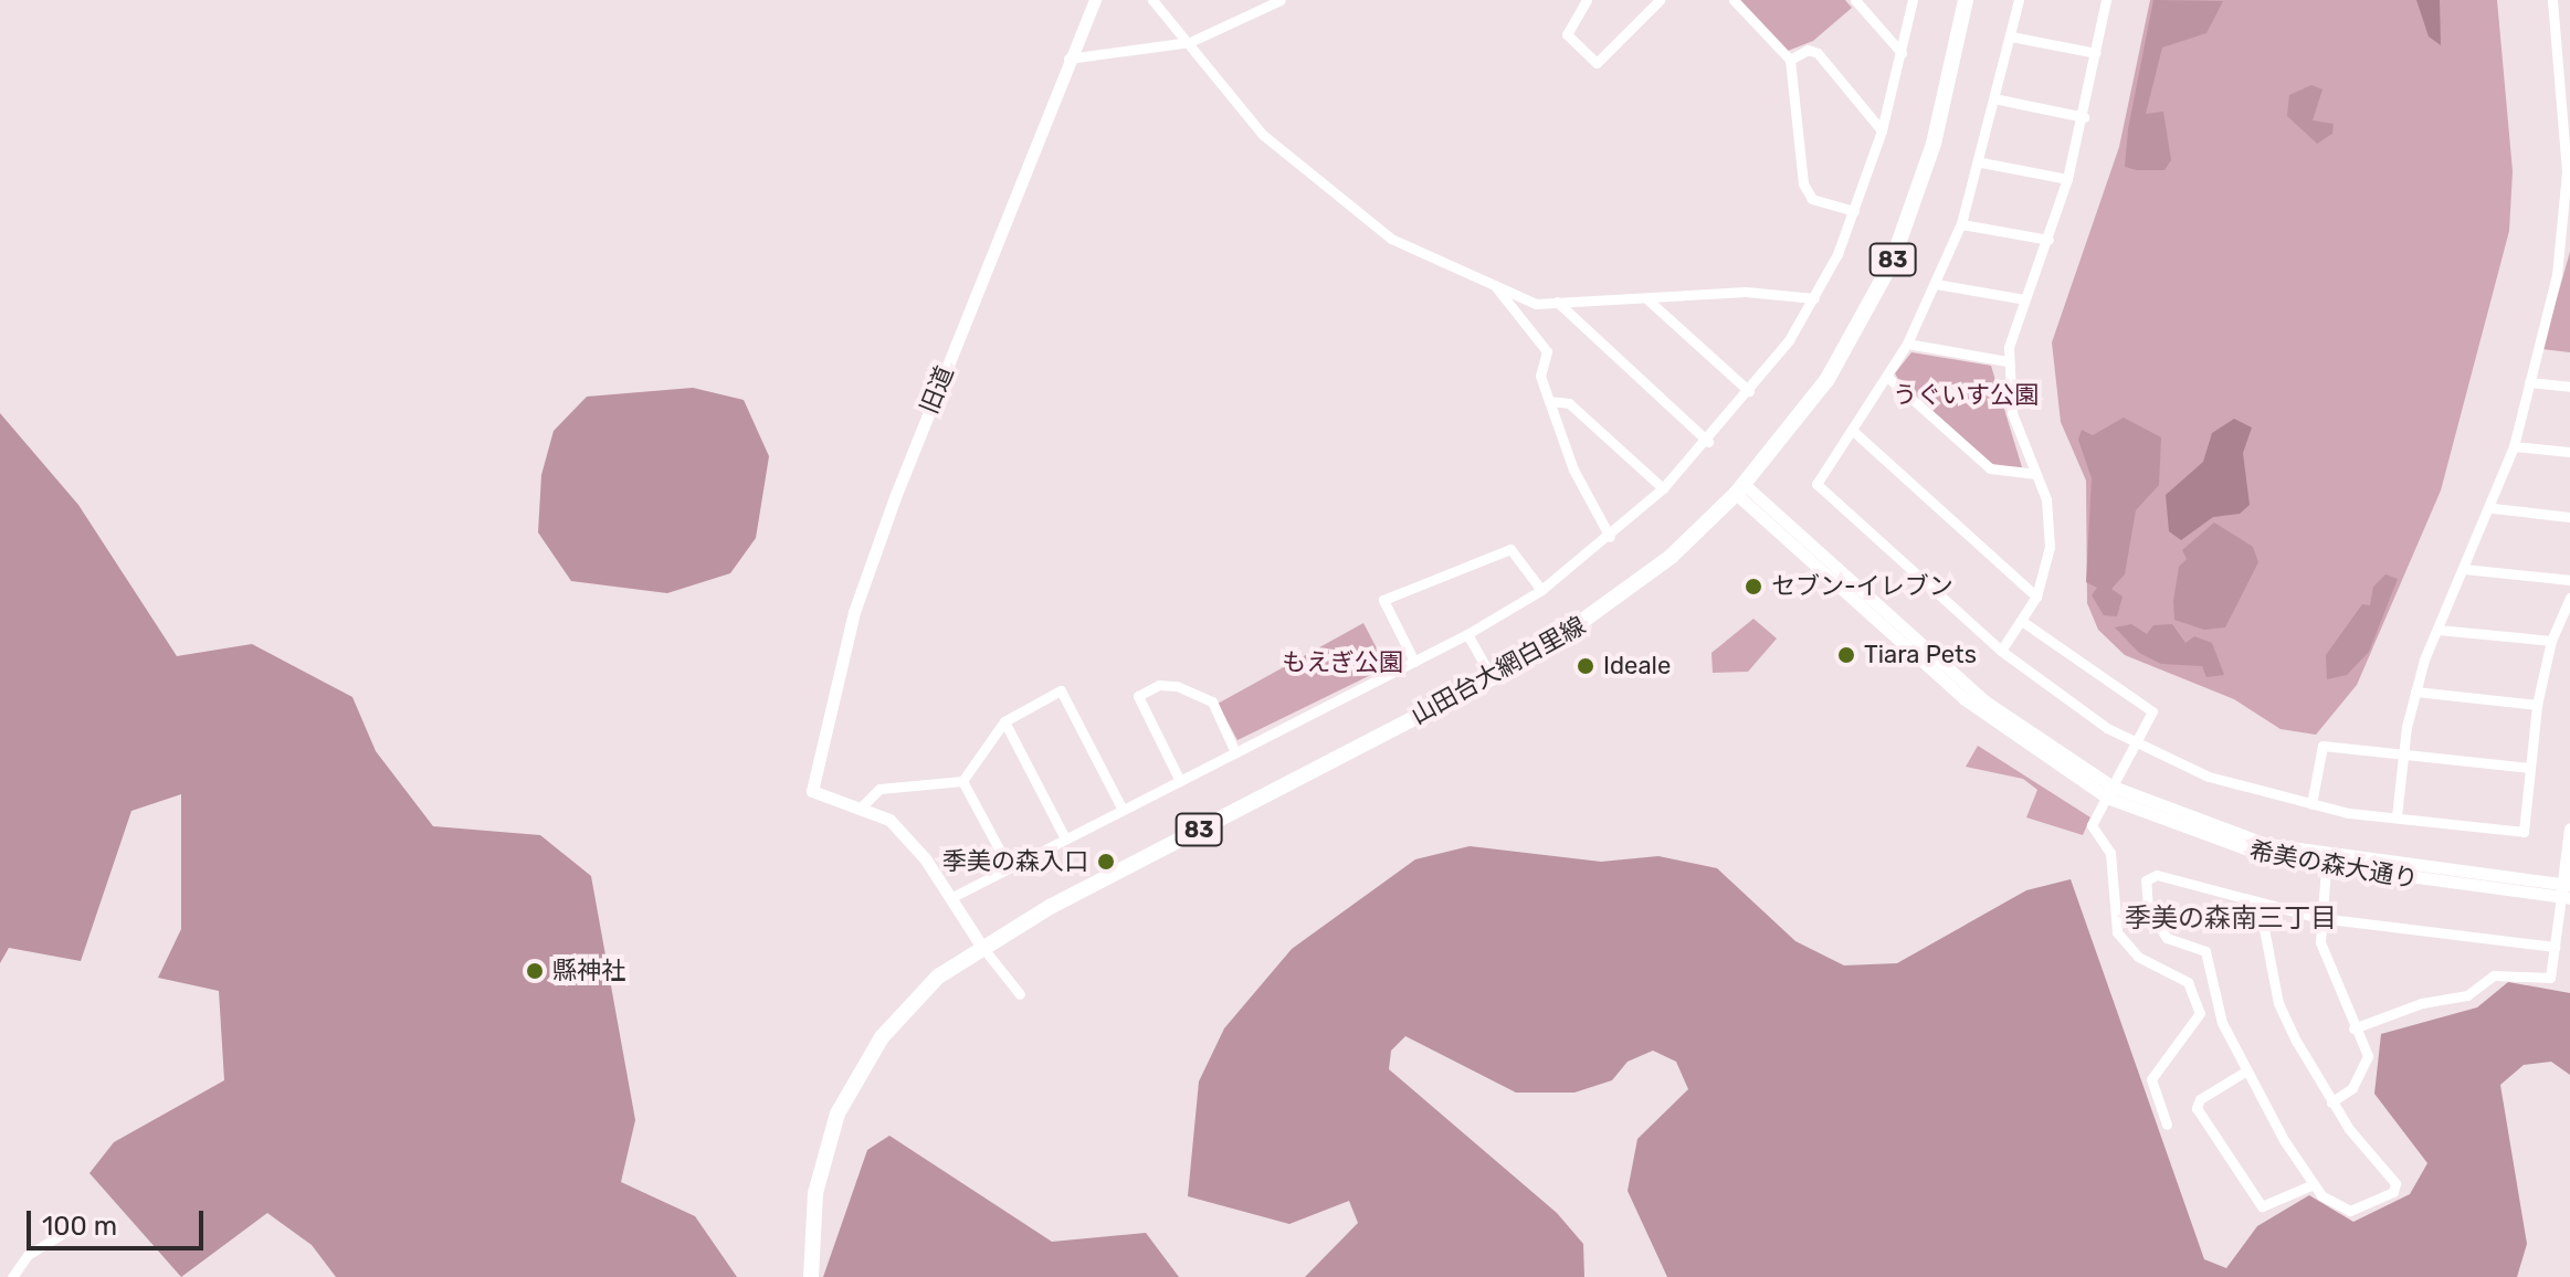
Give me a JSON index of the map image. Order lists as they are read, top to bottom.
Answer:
{
  "streets": {
    "main road": ["83", "山田台大網白里線"],
    "street": ["旧道", "希美の森大通り"]
  },
  "crossings": [
    ["山田台大網白里線", "希美の森大通り"]
  ],
  "districts": ["季美の森南三丁目"],
  "parks": ["うぐいす公園", "もえぎ公園"],
  "places": [
    "セブン-イレブン",
    "Tiara Pets",
    "Ideale",
    "季美の森入口",
    "縣神社"
  ],
  "scale_bar": "100 m"
}
